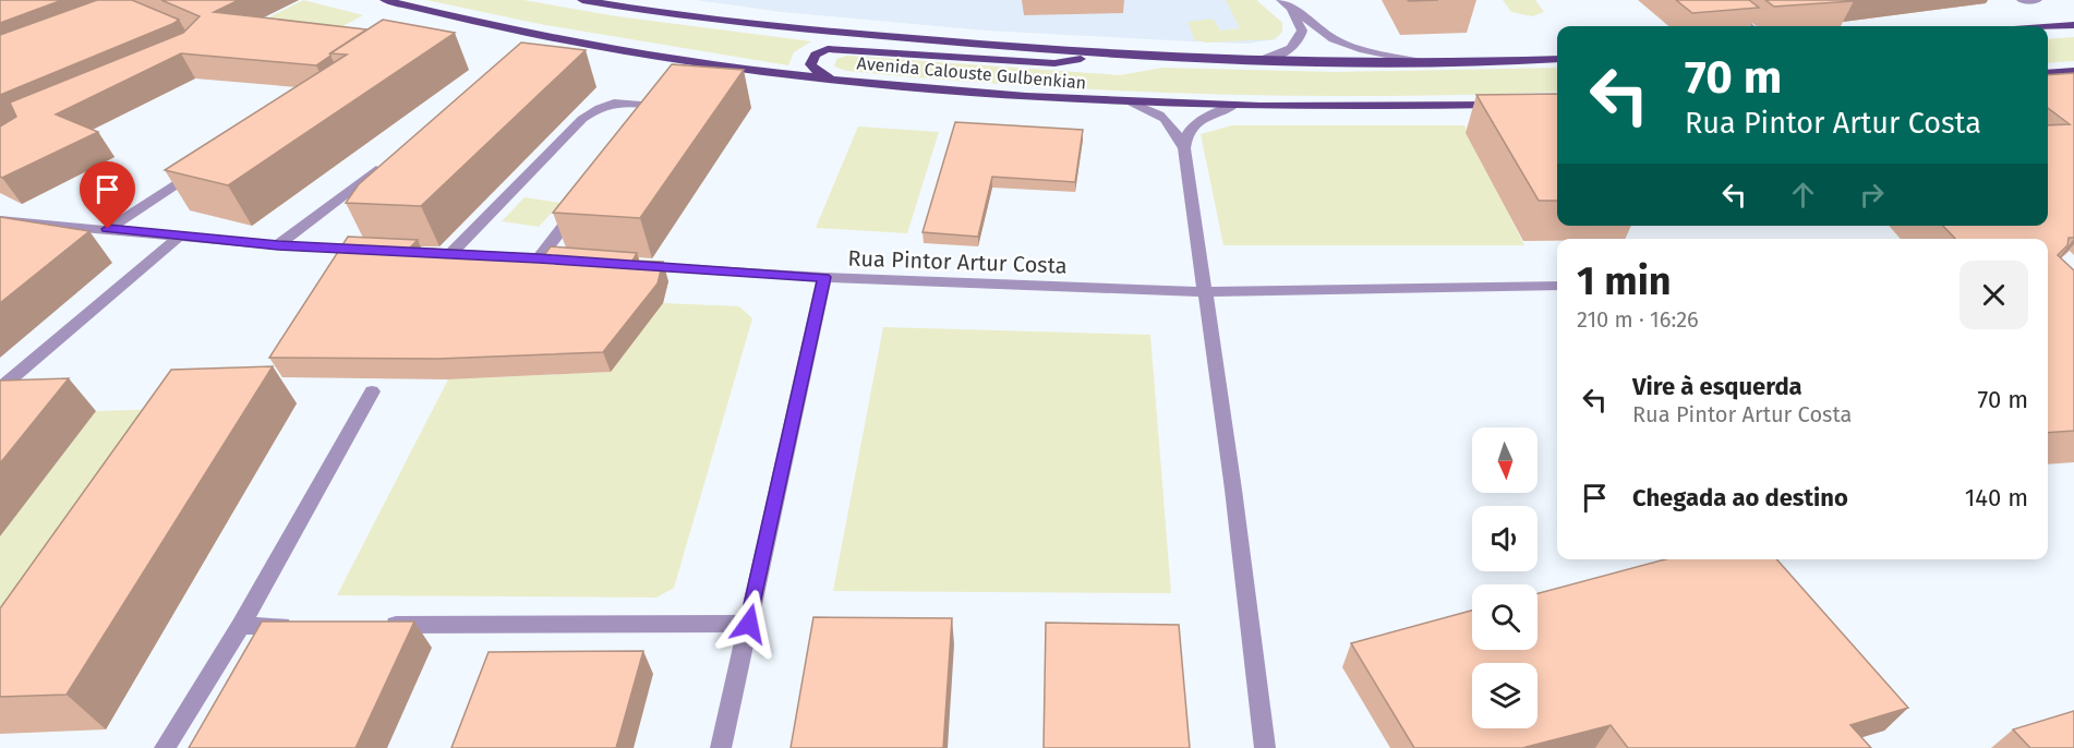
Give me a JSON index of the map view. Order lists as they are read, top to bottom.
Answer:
{
  "streets": {
    "main road": ["Avenida Calouste Gulbenkian"],
    "street": ["Rua Pintor Artur Costa"]
  },
  "north": "bottom",
  "page": {
    "turn": ["70 m", "Rua Pintor Artur Costa"],
    "heading": ["1 min", "210 m · 16:26"],
    "list": [
      {
        "name": "Vire à esquerda",
        "note": "Rua Pintor Artur Costa",
        "value": "70 m"
      },
      {
        "name": "Chegada ao destino",
        "value": "140 m"
      }
    ]
  }
}
